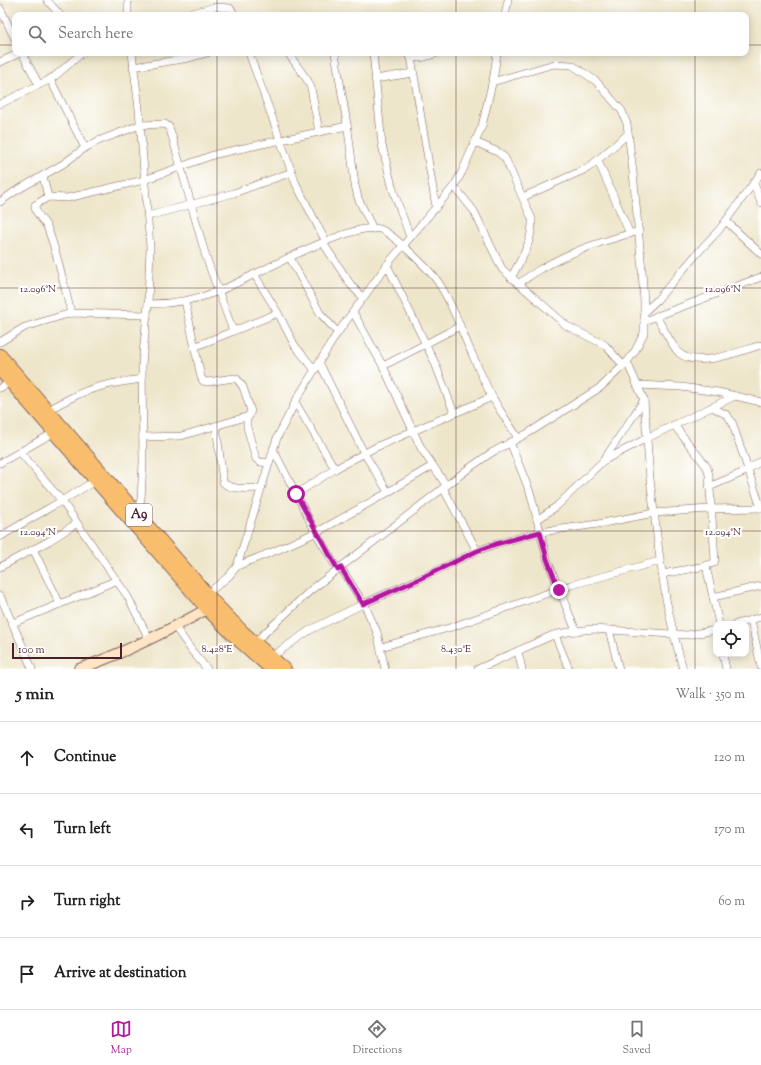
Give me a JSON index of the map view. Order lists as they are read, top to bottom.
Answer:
{
  "streets": {
    "highway": ["A9"]
  },
  "scale_bar": "100 m",
  "page": {
    "search": "Search here",
    "scale": "100 m",
    "heading": ["5 min", "Walk · 350 m"],
    "list": [
      ["Continue", "120 m"],
      ["Turn left", "170 m"],
      ["Turn right", "60 m"],
      "Arrive at destination"
    ],
    "nav": ["Map", "Directions", "Saved"]
  },
  "coordinates": [
    "12.096°N",
    "12.094°N",
    "8.428°E",
    "8.430°E"
  ]
}
